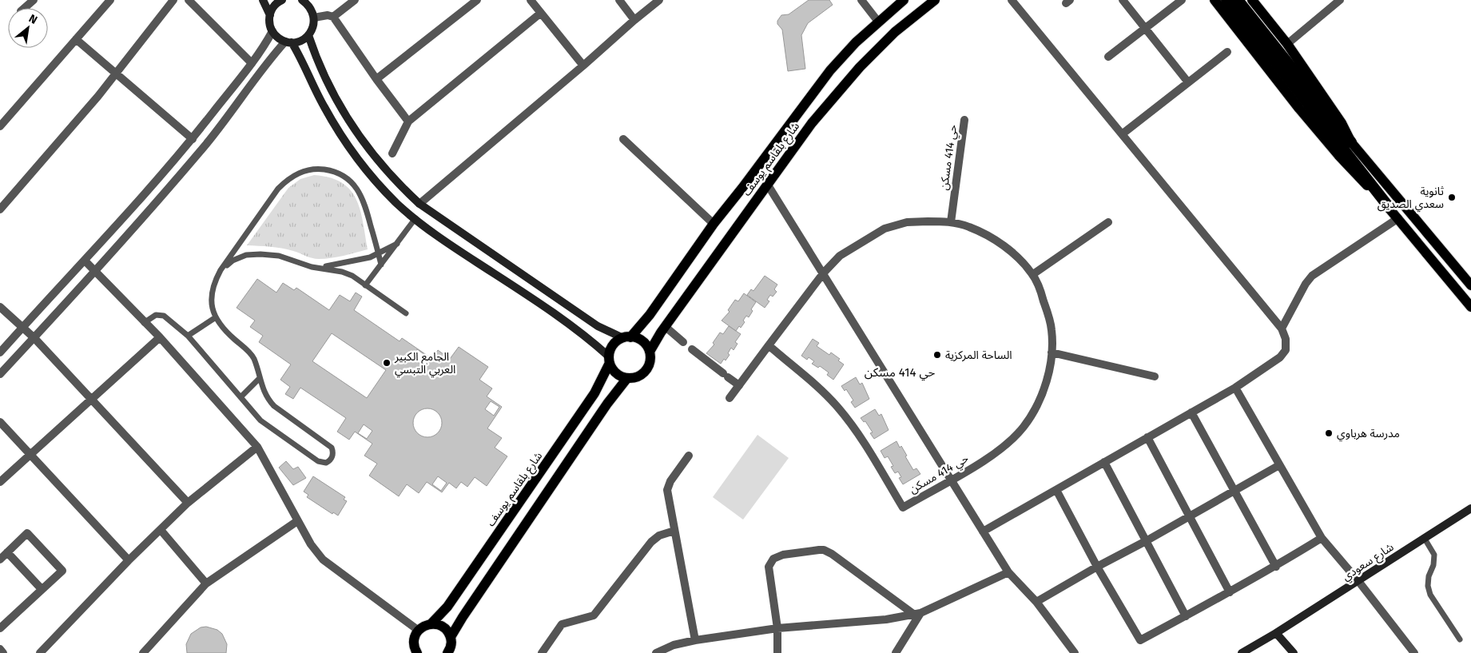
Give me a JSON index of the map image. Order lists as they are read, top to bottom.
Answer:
{
  "streets": {
    "main road": ["شارع بلقاسم يوسف", "شارع سعودي"],
    "street": ["حي 414 مسكن"]
  },
  "districts": ["حي 414 مسكن"],
  "places": [
    "ثانوية سعدي الصديق",
    "الساحة المركزية",
    "الجامع الكبير العربي التبسي",
    "مدرسة هرباوي"
  ],
  "north": "top right"
}
